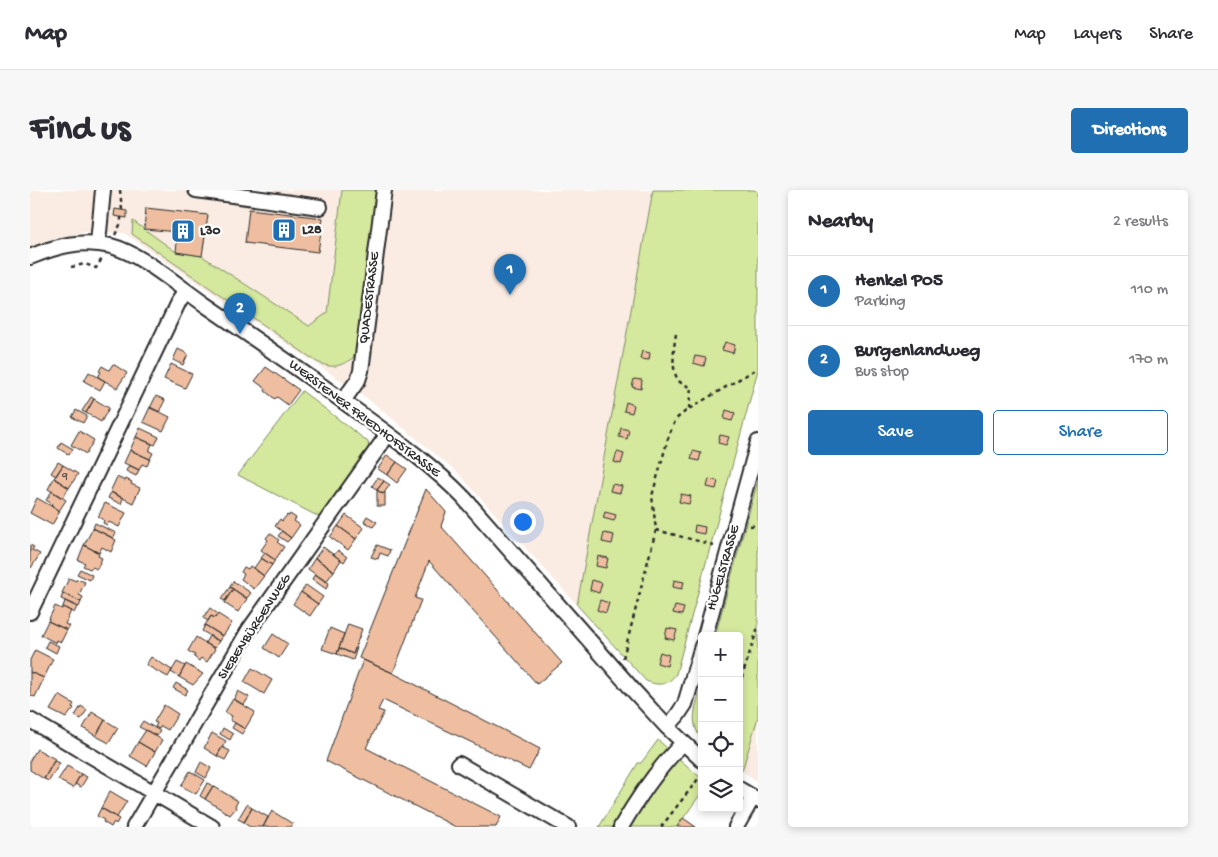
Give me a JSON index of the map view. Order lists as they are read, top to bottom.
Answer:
{
  "streets": {
    "street": [
      "QUADESTRASSE",
      "WERSTENER FRIEDHOFSTRASSE",
      "HÜGELSTRASSE",
      "SIEBENBÜRGENWEG"
    ]
  },
  "crossings": [
    ["QUADESTRASSE", "WERSTENER FRIEDHOFSTRASSE"],
    ["WERSTENER FRIEDHOFSTRASSE", "SIEBENBÜRGENWEG"]
  ],
  "places": {
    "building": ["L28", "L30"]
  },
  "house_numbers": ["9"],
  "page": {
    "header": "Map",
    "nav": ["Map", "Layers", "Share"],
    "buttons": [
      "Directions",
      ["Save", "Share"]
    ],
    "title": "Find us",
    "heading": ["Nearby", "2 results"],
    "pins": ["1", "2"],
    "list": [
      {
        "mark": "1",
        "name": "Henkel P05",
        "note": "Parking",
        "value": "110 m"
      },
      {
        "mark": "2",
        "name": "Burgenlandweg",
        "note": "Bus stop",
        "value": "170 m"
      }
    ],
    "map_buttons": ["+", "−"]
  }
}
